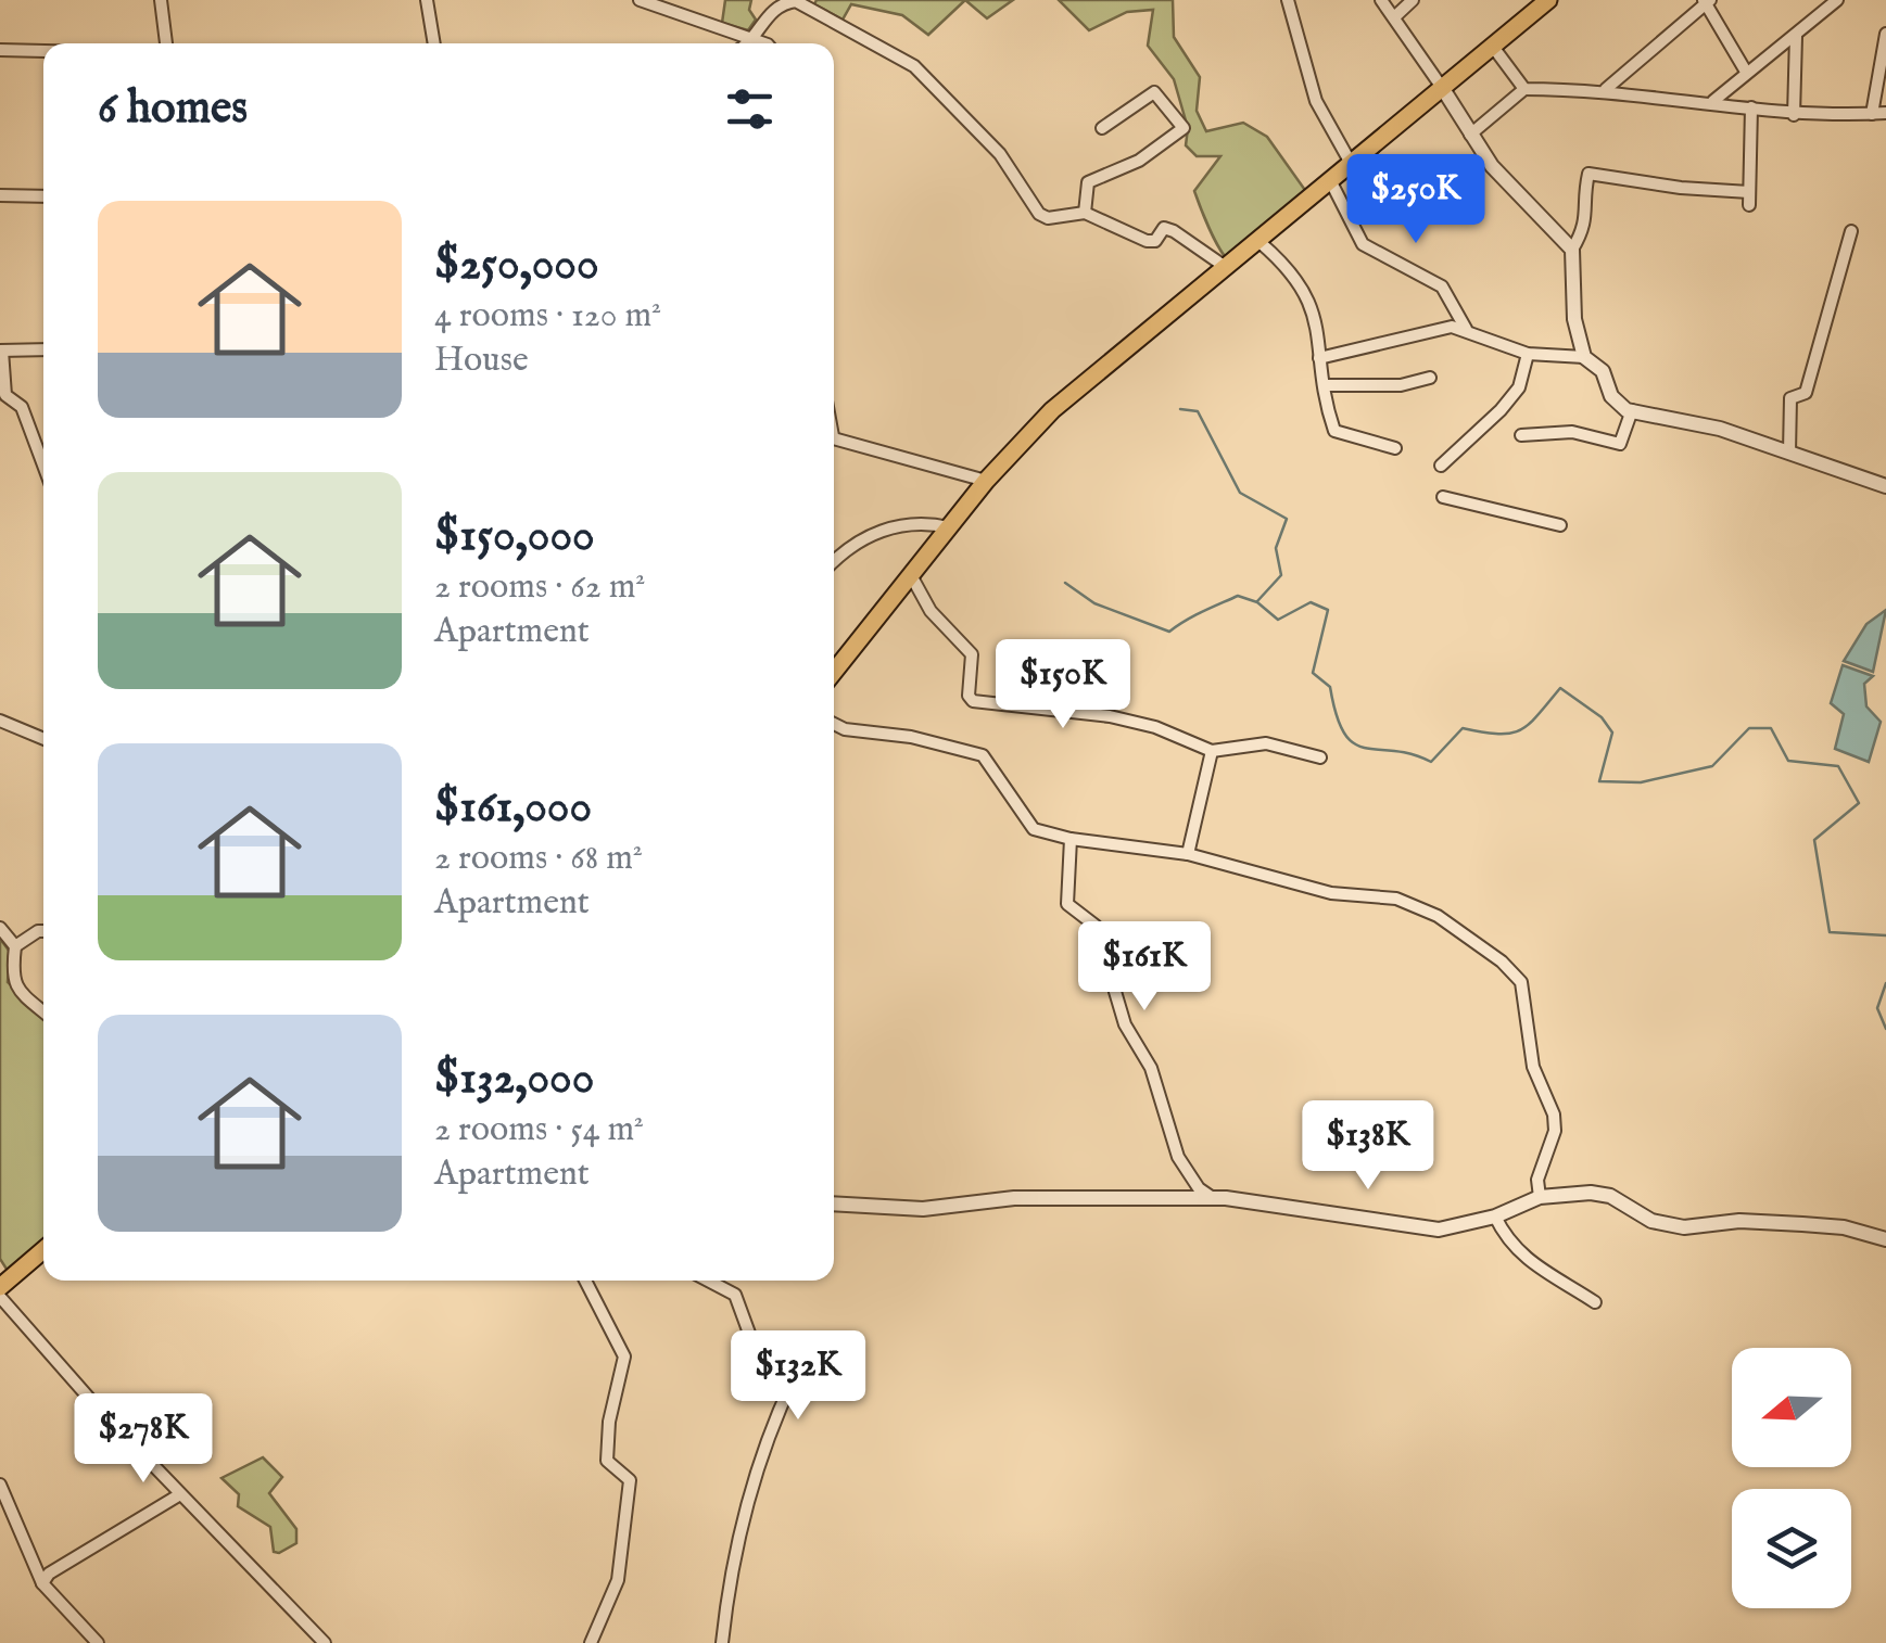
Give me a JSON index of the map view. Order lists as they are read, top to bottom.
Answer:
{
  "north": "left",
  "page": {
    "heading": "6 homes",
    "price": [
      "$250K",
      "$150K",
      "$161K",
      "$138K",
      "$132K",
      "$278K"
    ],
    "list": [
      {
        "name": "$250,000",
        "note": "4 rooms · 120 m² · House"
      },
      {
        "name": "$150,000",
        "note": "2 rooms · 62 m² · Apartment"
      },
      {
        "name": "$161,000",
        "note": "2 rooms · 68 m² · Apartment"
      },
      {
        "name": "$132,000",
        "note": "2 rooms · 54 m² · Apartment"
      }
    ]
  }
}
